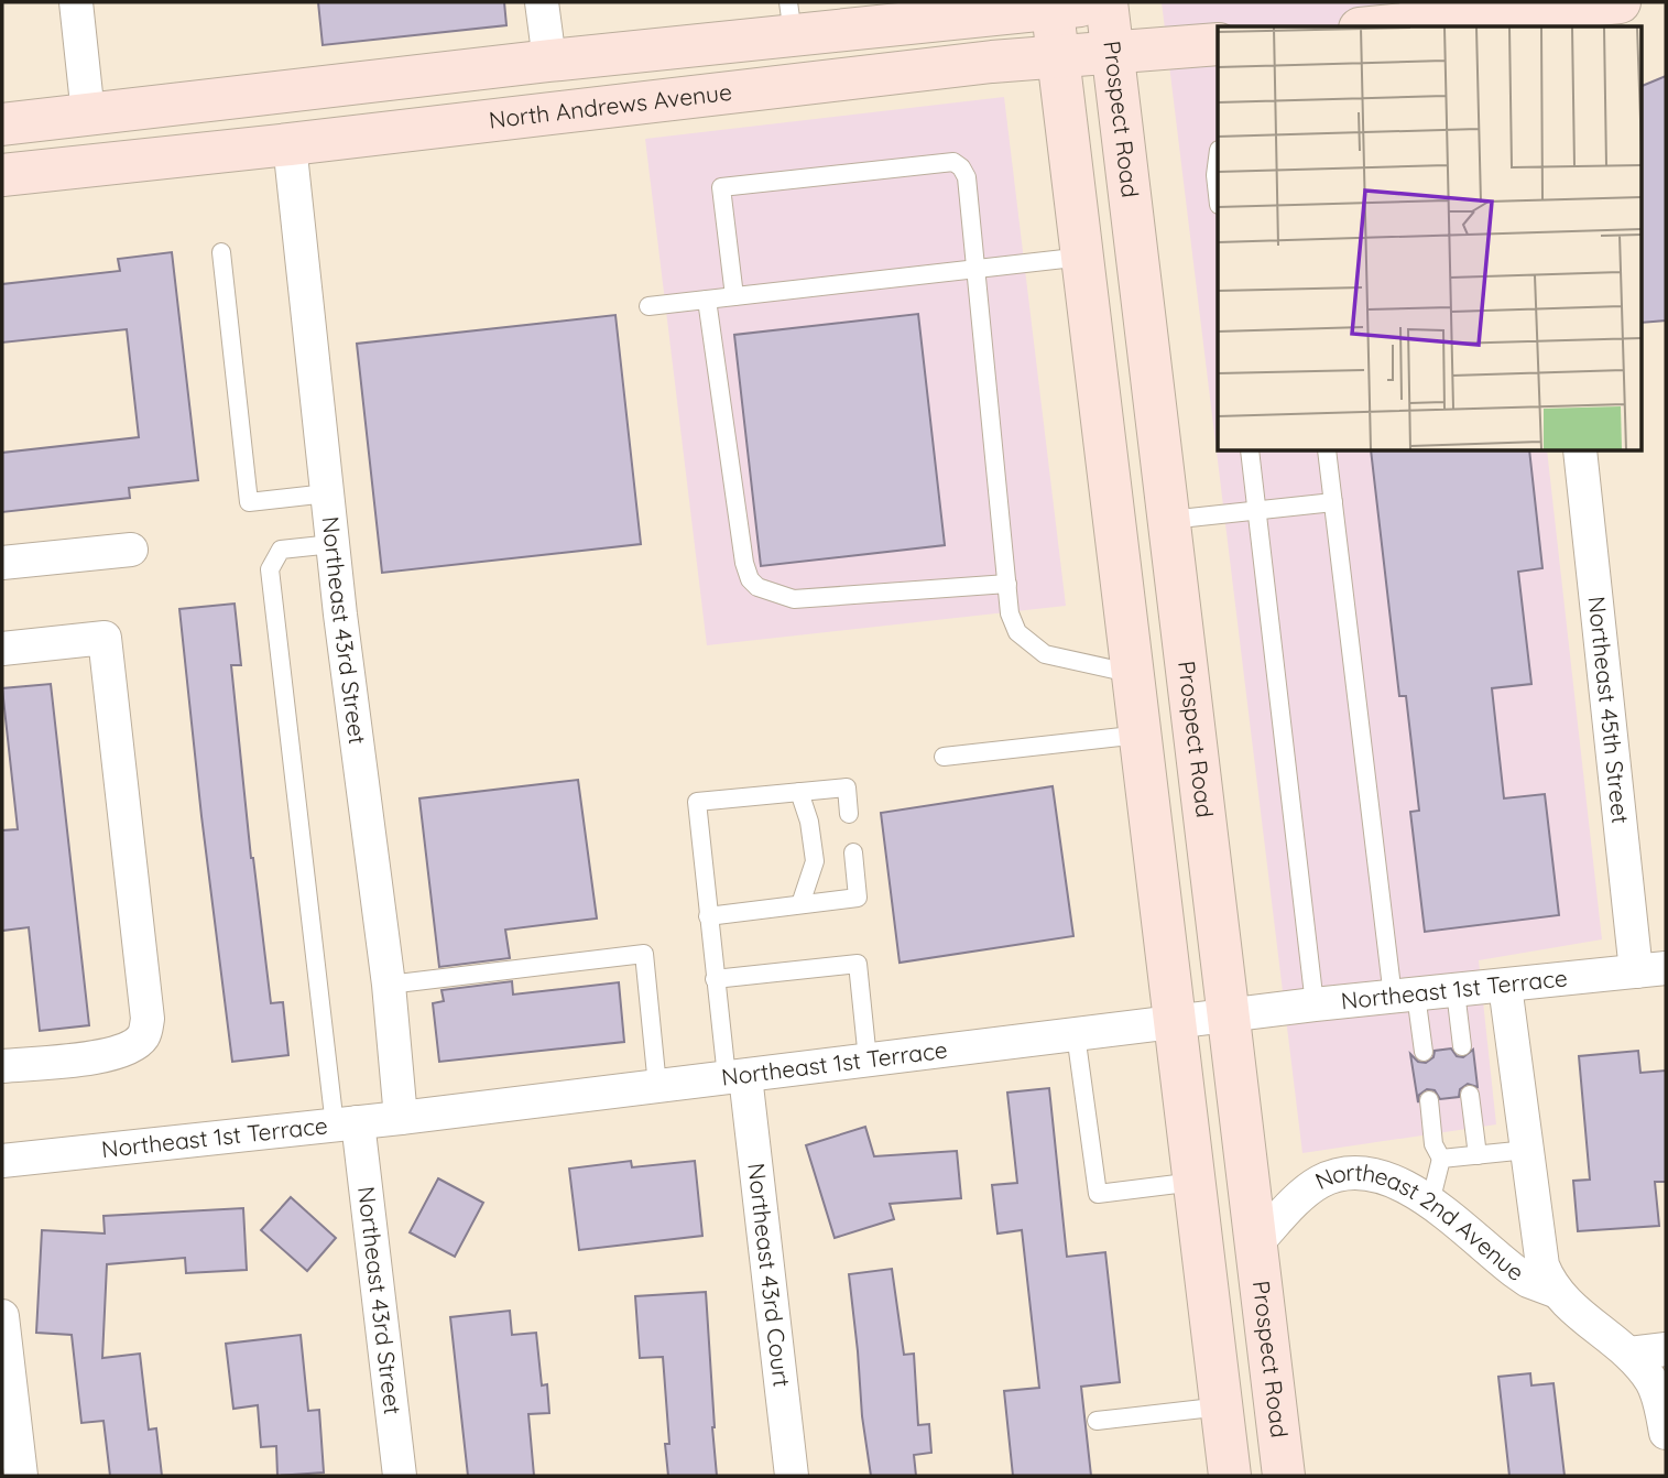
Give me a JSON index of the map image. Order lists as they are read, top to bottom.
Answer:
{
  "streets": {
    "main road": ["North Andrews Avenue", "Prospect Road"],
    "street": [
      "Northeast 43rd Street",
      "Northeast 45th Street",
      "Northeast 1st Terrace",
      "Northeast 2nd Avenue",
      "Northeast 43rd Court"
    ]
  },
  "crossings": [
    ["North Andrews Avenue", "Prospect Road"],
    ["North Andrews Avenue", "Northeast 43rd Street"],
    ["Prospect Road", "Northeast 1st Terrace"],
    ["Prospect Road", "Northeast 2nd Avenue"],
    ["Northeast 43rd Street", "Northeast 1st Terrace"],
    ["Northeast 45th Street", "Northeast 1st Terrace"],
    ["Northeast 1st Terrace", "Northeast 43rd Court"]
  ]
}
